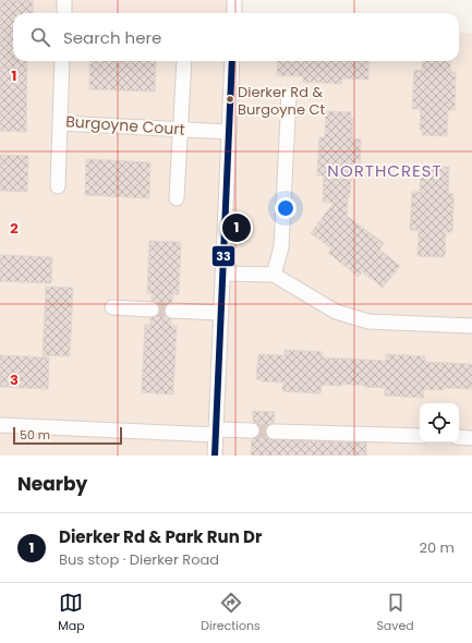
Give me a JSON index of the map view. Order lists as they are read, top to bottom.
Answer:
{
  "streets": {
    "street": ["Burgoyne Court"]
  },
  "districts": ["NORTHCREST"],
  "places": ["Dierker Rd & Burgoyne Ct"],
  "lines": ["transit line 33"],
  "scale_bar": "50 m",
  "page": {
    "search": "Search here",
    "pins": "1",
    "scale": "50 m",
    "heading": "Nearby",
    "list": [
      {
        "mark": "1",
        "name": "Dierker Rd & Park Run Dr",
        "note": "Bus stop · Dierker Road",
        "value": "20 m"
      }
    ],
    "nav": ["Map", "Directions", "Saved"]
  },
  "grid": {
    "rows": ["1", "2", "3"]
  }
}
